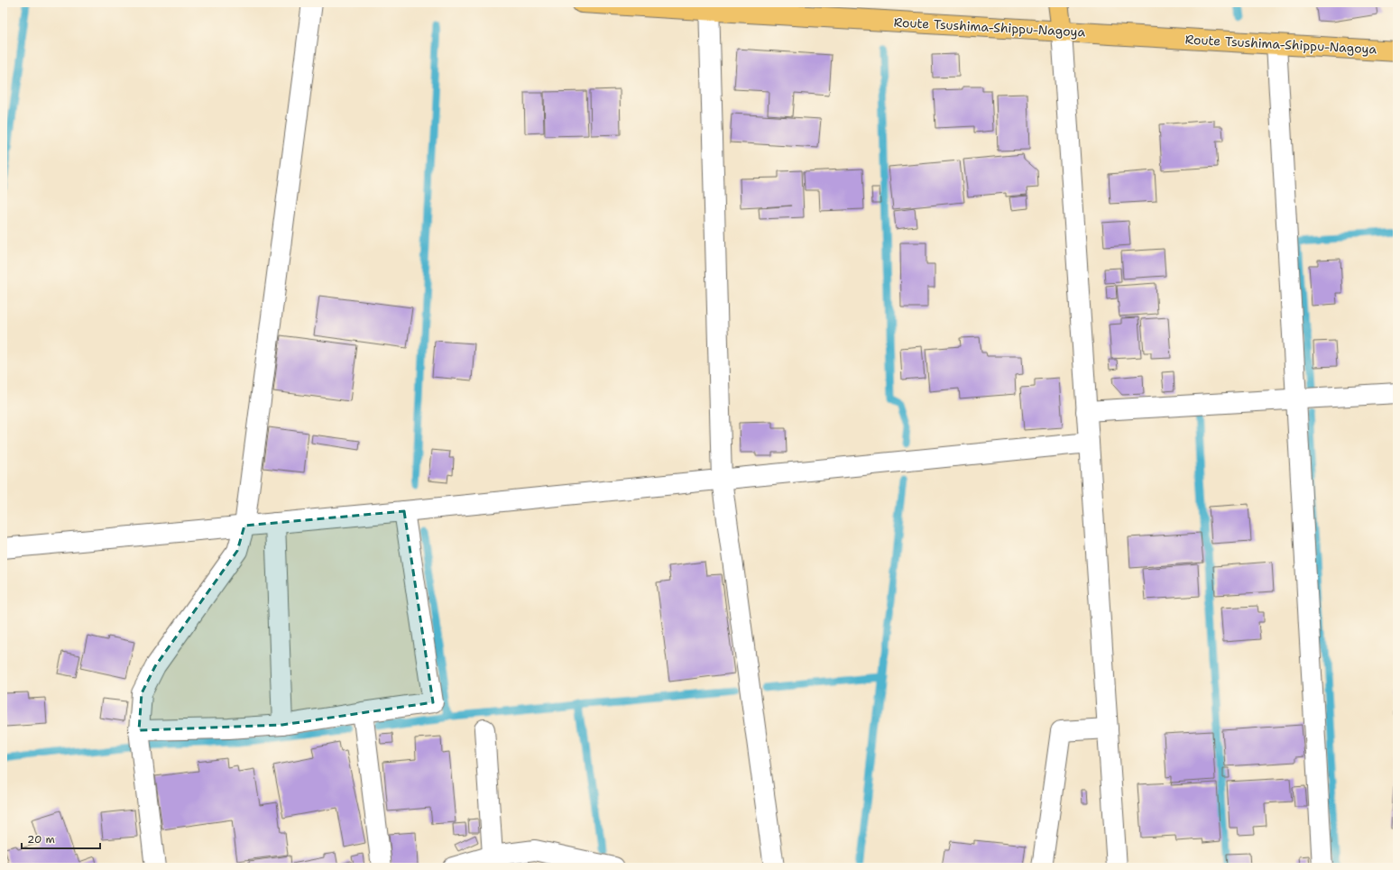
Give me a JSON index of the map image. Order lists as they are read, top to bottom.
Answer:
{
  "streets": {
    "main road": ["Route Tsushima-Shippu-Nagoya"]
  },
  "scale_bar": "20 m"
}
